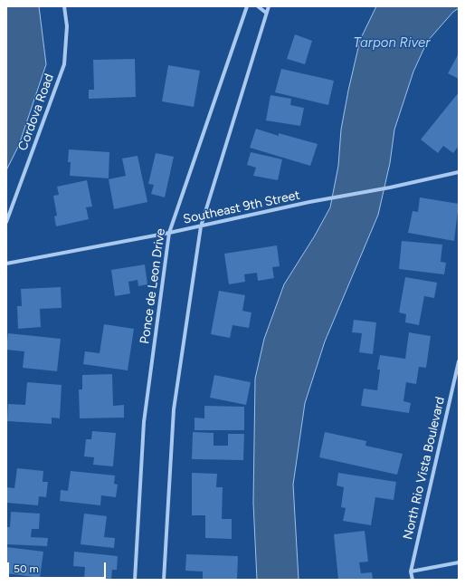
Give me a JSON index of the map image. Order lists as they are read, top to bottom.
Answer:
{
  "streets": {
    "street": [
      "Cordova Road",
      "Southeast 9th Street",
      "Ponce de Leon Drive",
      "North Rio Vista Boulevard"
    ]
  },
  "crossings": [
    ["Southeast 9th Street", "Ponce de Leon Drive"]
  ],
  "water": ["Tarpon River"],
  "scale_bar": "50 m"
}
